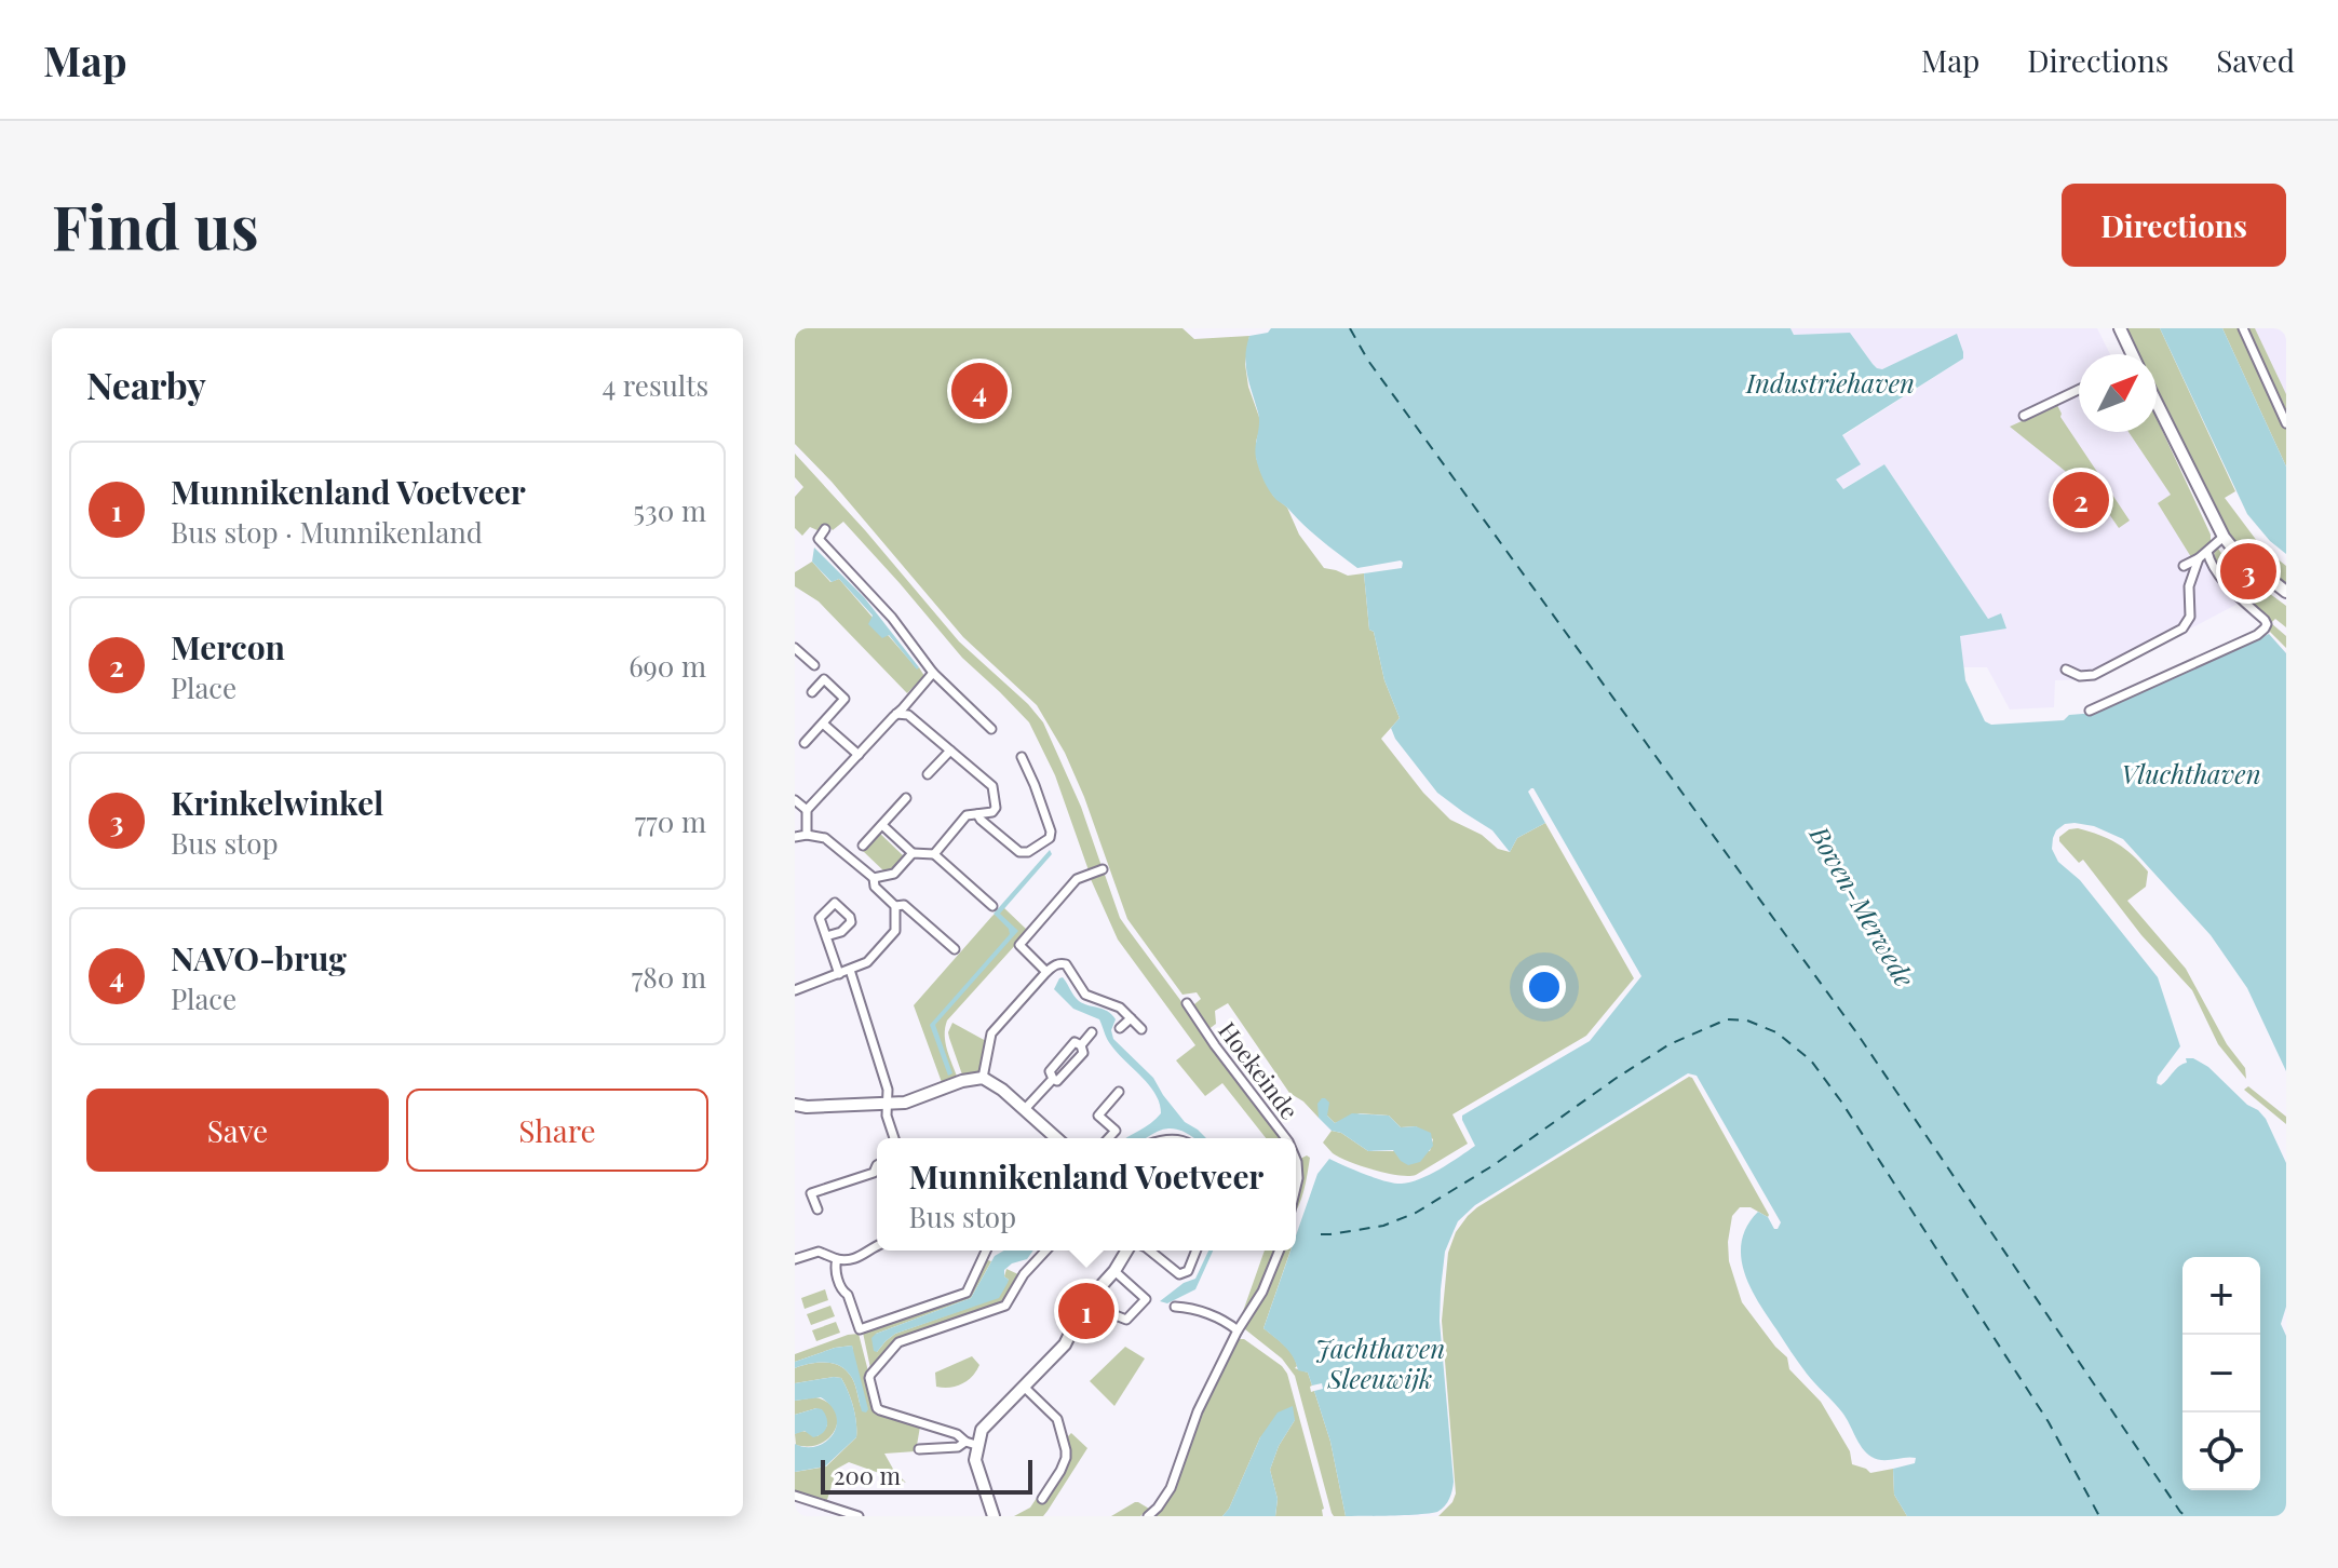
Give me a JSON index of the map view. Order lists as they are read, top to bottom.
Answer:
{
  "streets": {
    "street": ["Hoekeinde"]
  },
  "water": [
    "Industriehaven",
    "Vluchthaven",
    "Boven-Merwede",
    "Jachthaven Sleeuwijk"
  ],
  "scale_bar": "200 m",
  "north": "top right",
  "page": {
    "header": "Map",
    "nav": ["Map", "Directions", "Saved"],
    "buttons": [
      "Directions",
      ["Save", "Share"]
    ],
    "title": "Find us",
    "heading": ["Nearby", "4 results"],
    "pins": [
      "4",
      "2",
      "3",
      "1"
    ],
    "list": [
      {
        "mark": "1",
        "name": "Munnikenland Voetveer",
        "note": "Bus stop · Munnikenland",
        "value": "530 m"
      },
      {
        "mark": "2",
        "name": "Mercon",
        "note": "Place",
        "value": "690 m"
      },
      {
        "mark": "3",
        "name": "Krinkelwinkel",
        "note": "Bus stop",
        "value": "770 m"
      },
      {
        "mark": "4",
        "name": "NAVO-brug",
        "note": "Place",
        "value": "780 m"
      }
    ],
    "popup": ["Munnikenland Voetveer", "Bus stop"],
    "map_buttons": ["+", "−"],
    "scale": "200 m"
  }
}
